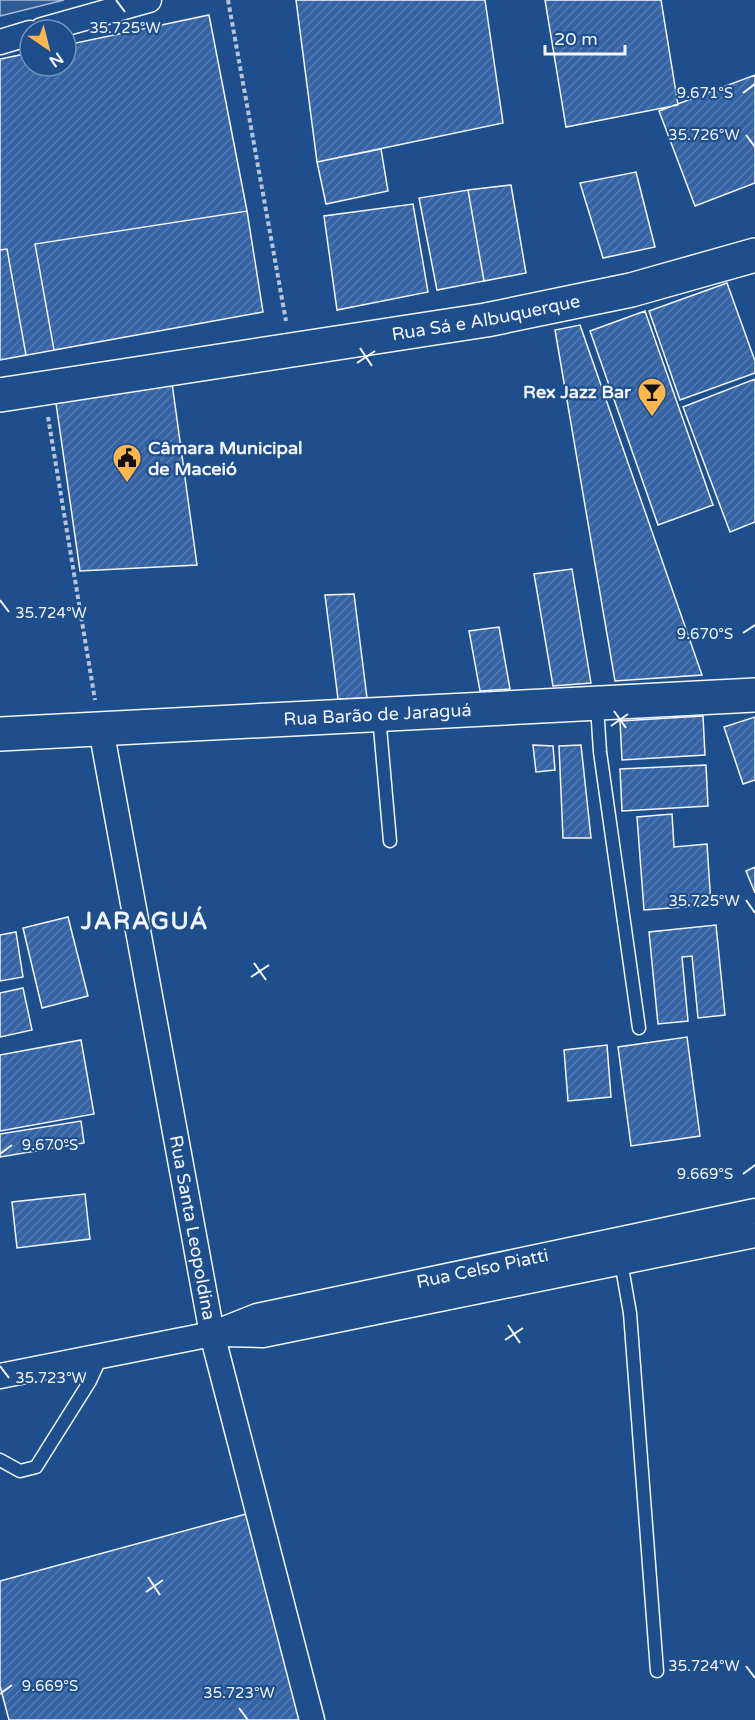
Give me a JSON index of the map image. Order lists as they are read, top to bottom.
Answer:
{
  "streets": {
    "street": [
      "Rua Sá e Albuquerque",
      "Rua Barão de Jaraguá",
      "Rua Santa Leopoldina",
      "Rua Celso Piatti"
    ]
  },
  "crossings": [
    ["Rua Barão de Jaraguá", "Rua Santa Leopoldina"],
    ["Rua Santa Leopoldina", "Rua Celso Piatti"]
  ],
  "districts": ["JARAGUÁ"],
  "places": {
    "bar": ["Rex Jazz Bar"],
    "public building": ["Câmara Municipal de Maceió"]
  },
  "scale_bar": "20 m",
  "north": "bottom right",
  "coordinates": [
    "35.725°W",
    "9.671°S",
    "35.726°W",
    "35.724°W",
    "9.670°S",
    "9.669°S",
    "35.723°W"
  ]
}
